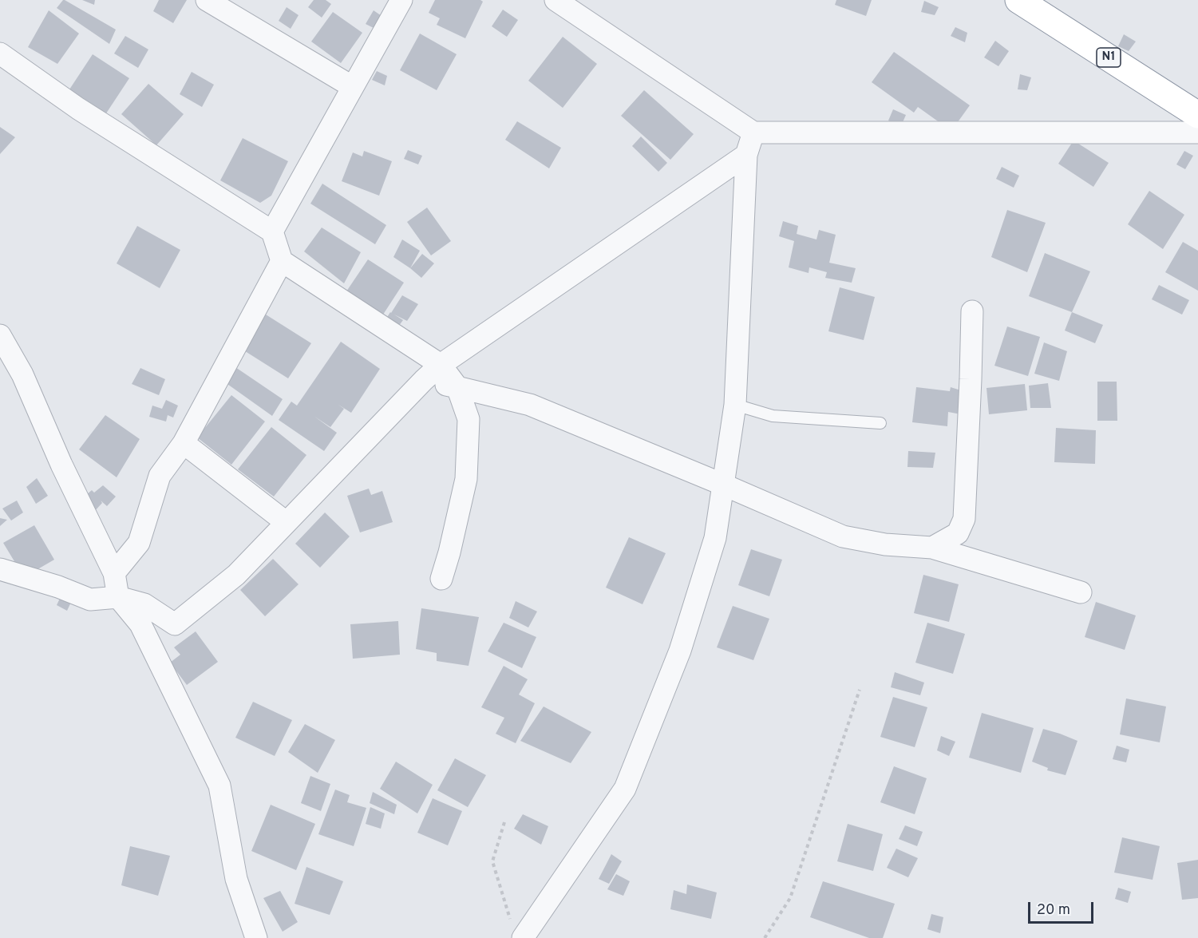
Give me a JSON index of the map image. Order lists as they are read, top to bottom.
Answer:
{
  "streets": {
    "highway": ["N1"]
  },
  "scale_bar": "20 m"
}
